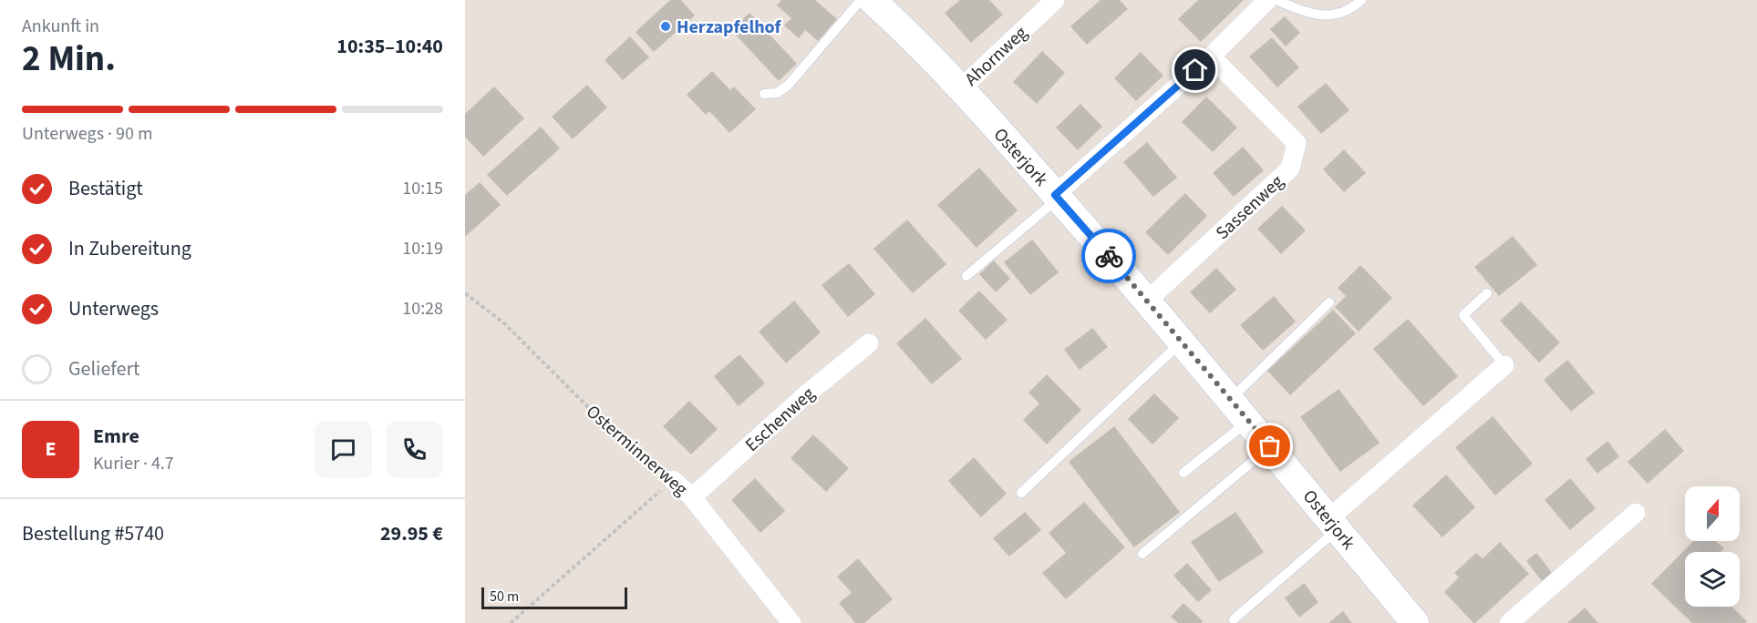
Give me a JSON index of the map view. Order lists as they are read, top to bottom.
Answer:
{
  "streets": {
    "main road": ["Osterjork"],
    "street": [
      "Ahornweg",
      "Sassenweg",
      "Eschenweg",
      "Osterminnerweg"
    ]
  },
  "crossings": [
    ["Ahornweg", "Osterjork"],
    ["Osterjork", "Sassenweg"],
    ["Eschenweg", "Osterminnerweg"]
  ],
  "places": ["Herzapfelhof"],
  "scale_bar": "50 m",
  "north": "top",
  "page": {
    "heading": ["2 Min.", "Ankunft in", "10:35–10:40"],
    "panel": [
      "Emre",
      "Kurier · 4.7",
      "Bestellung #5740",
      "29.95 €"
    ],
    "bar": "Unterwegs · 90 m",
    "list": [
      ["Bestätigt", "10:15"],
      ["In Zubereitung", "10:19"],
      ["Unterwegs", "10:28"],
      "Geliefert"
    ],
    "round": "E",
    "scale": "50 m"
  }
}
